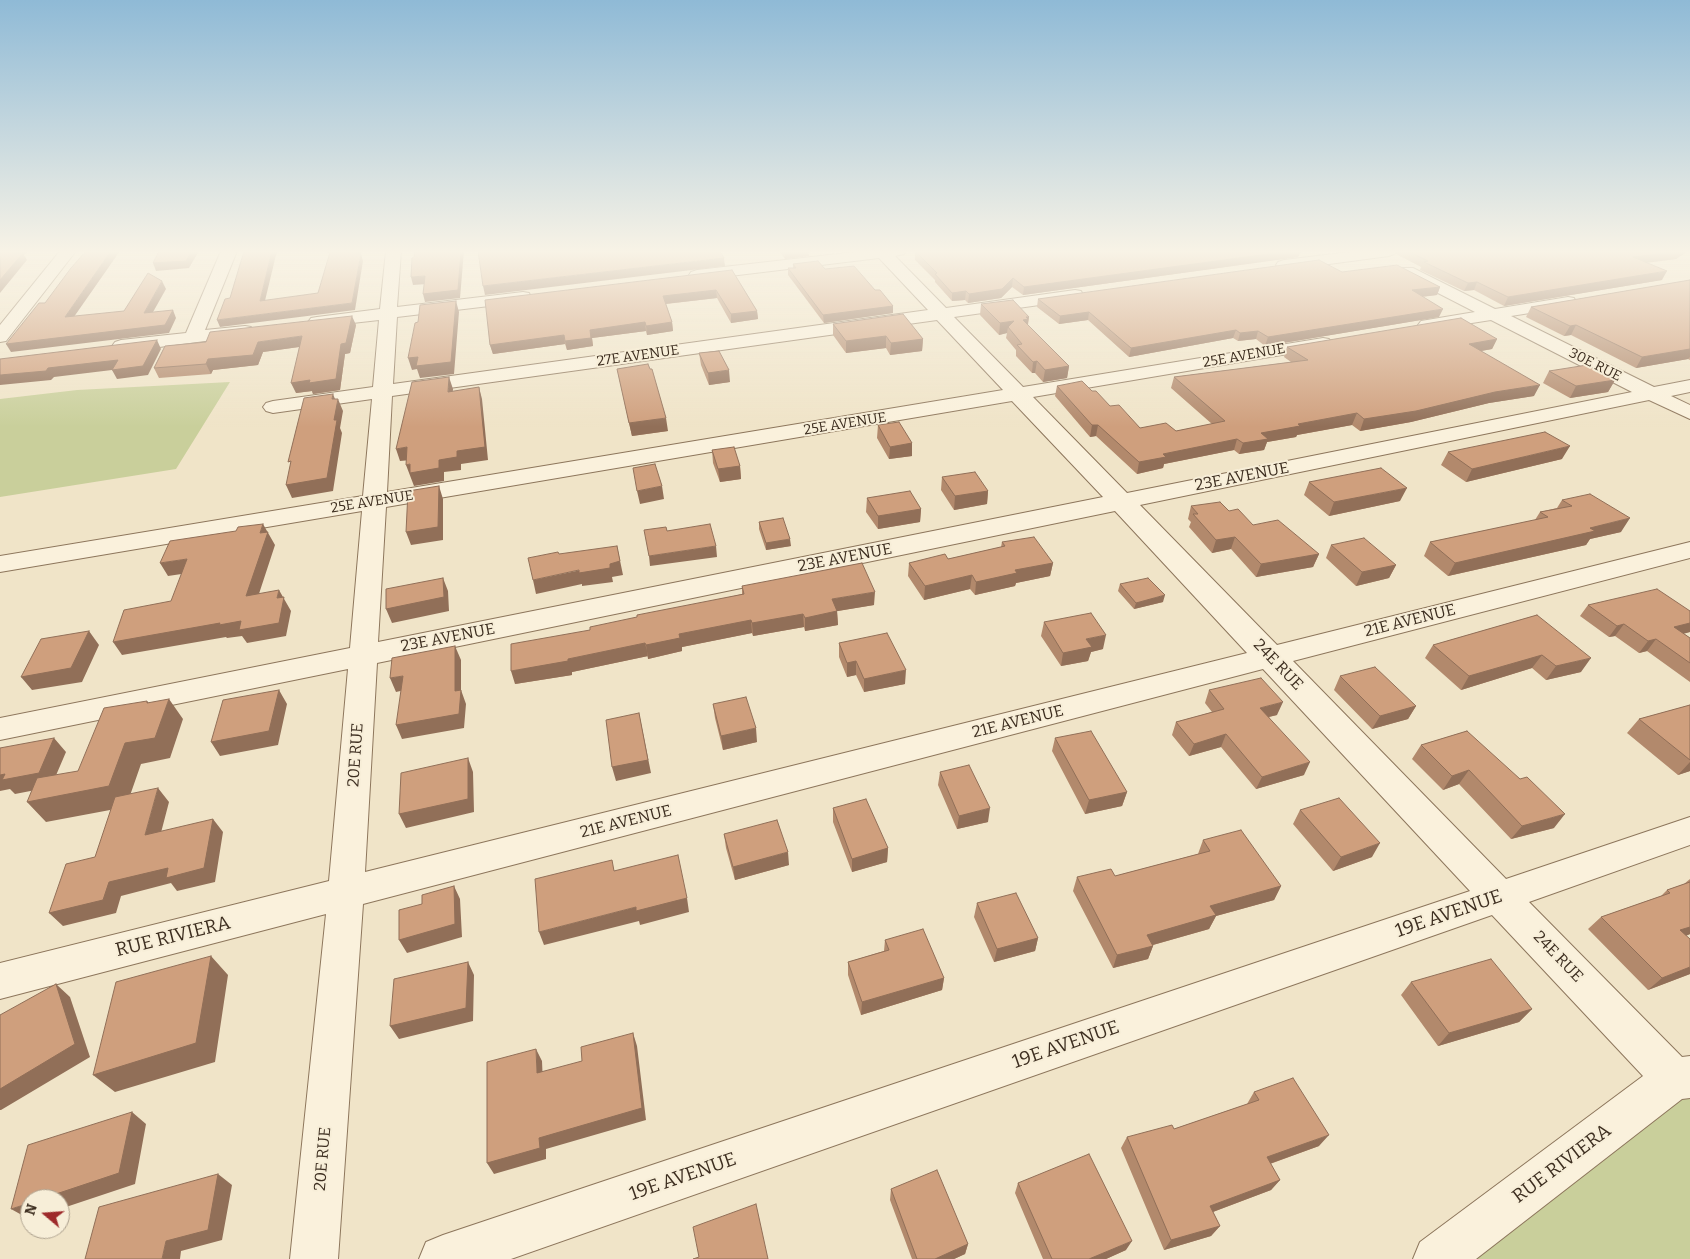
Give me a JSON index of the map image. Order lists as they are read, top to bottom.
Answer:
{
  "streets": {
    "street": [
      "27E AVENUE",
      "25E AVENUE",
      "30E RUE",
      "23E AVENUE",
      "21E AVENUE",
      "24E RUE",
      "20E RUE",
      "19E AVENUE",
      "RUE RIVIERA"
    ]
  },
  "crossings": [
    ["27E AVENUE", "24E RUE"],
    ["27E AVENUE", "20E RUE"],
    ["25E AVENUE", "24E RUE"],
    ["25E AVENUE", "20E RUE"],
    ["30E RUE", "23E AVENUE"],
    ["23E AVENUE", "24E RUE"],
    ["23E AVENUE", "20E RUE"],
    ["21E AVENUE", "24E RUE"],
    ["21E AVENUE", "20E RUE"],
    ["21E AVENUE", "RUE RIVIERA"],
    ["24E RUE", "19E AVENUE"],
    ["24E RUE", "RUE RIVIERA"],
    ["20E RUE", "RUE RIVIERA"]
  ],
  "north": "left"
}
